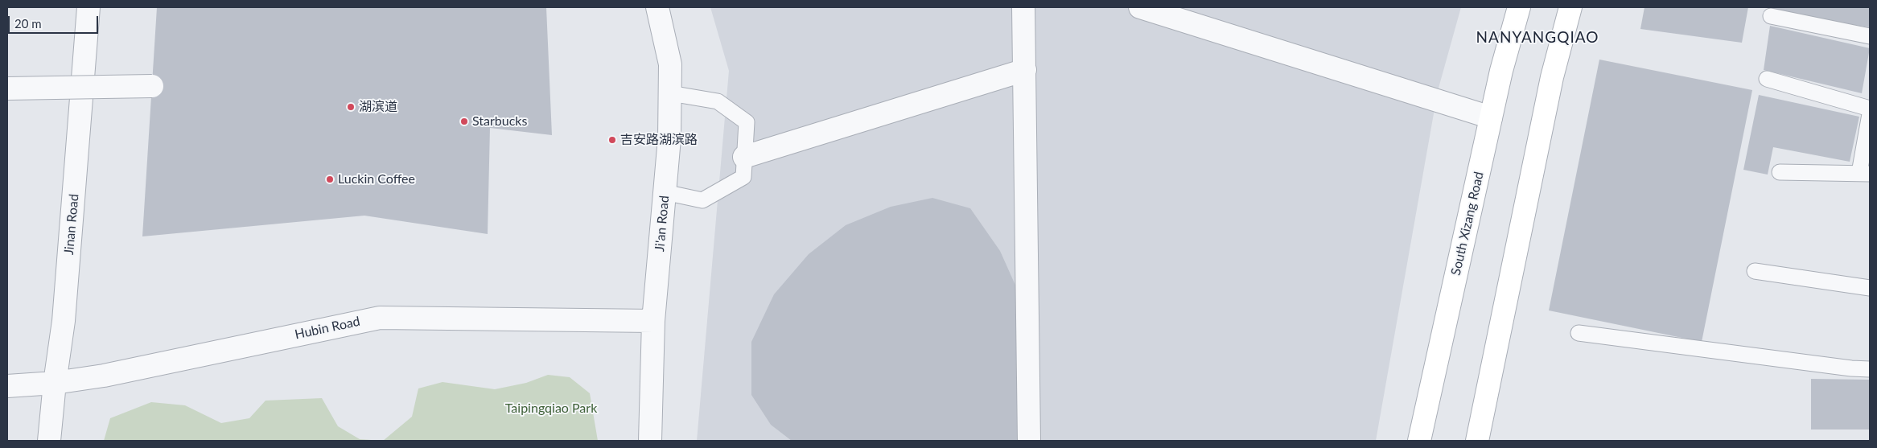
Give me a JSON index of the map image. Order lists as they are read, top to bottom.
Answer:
{
  "streets": {
    "main road": ["South Xizang Road"],
    "street": ["Ji'an Road", "Jinan Road", "Hubin Road"]
  },
  "crossings": [
    ["Ji'an Road", "Hubin Road"],
    ["Jinan Road", "Hubin Road"]
  ],
  "districts": ["NANYANGQIAO"],
  "parks": ["Taipingqiao Park"],
  "places": [
    "湖滨道",
    "Starbucks",
    "吉安路湖滨路",
    "Luckin Coffee"
  ],
  "scale_bar": "20 m"
}
